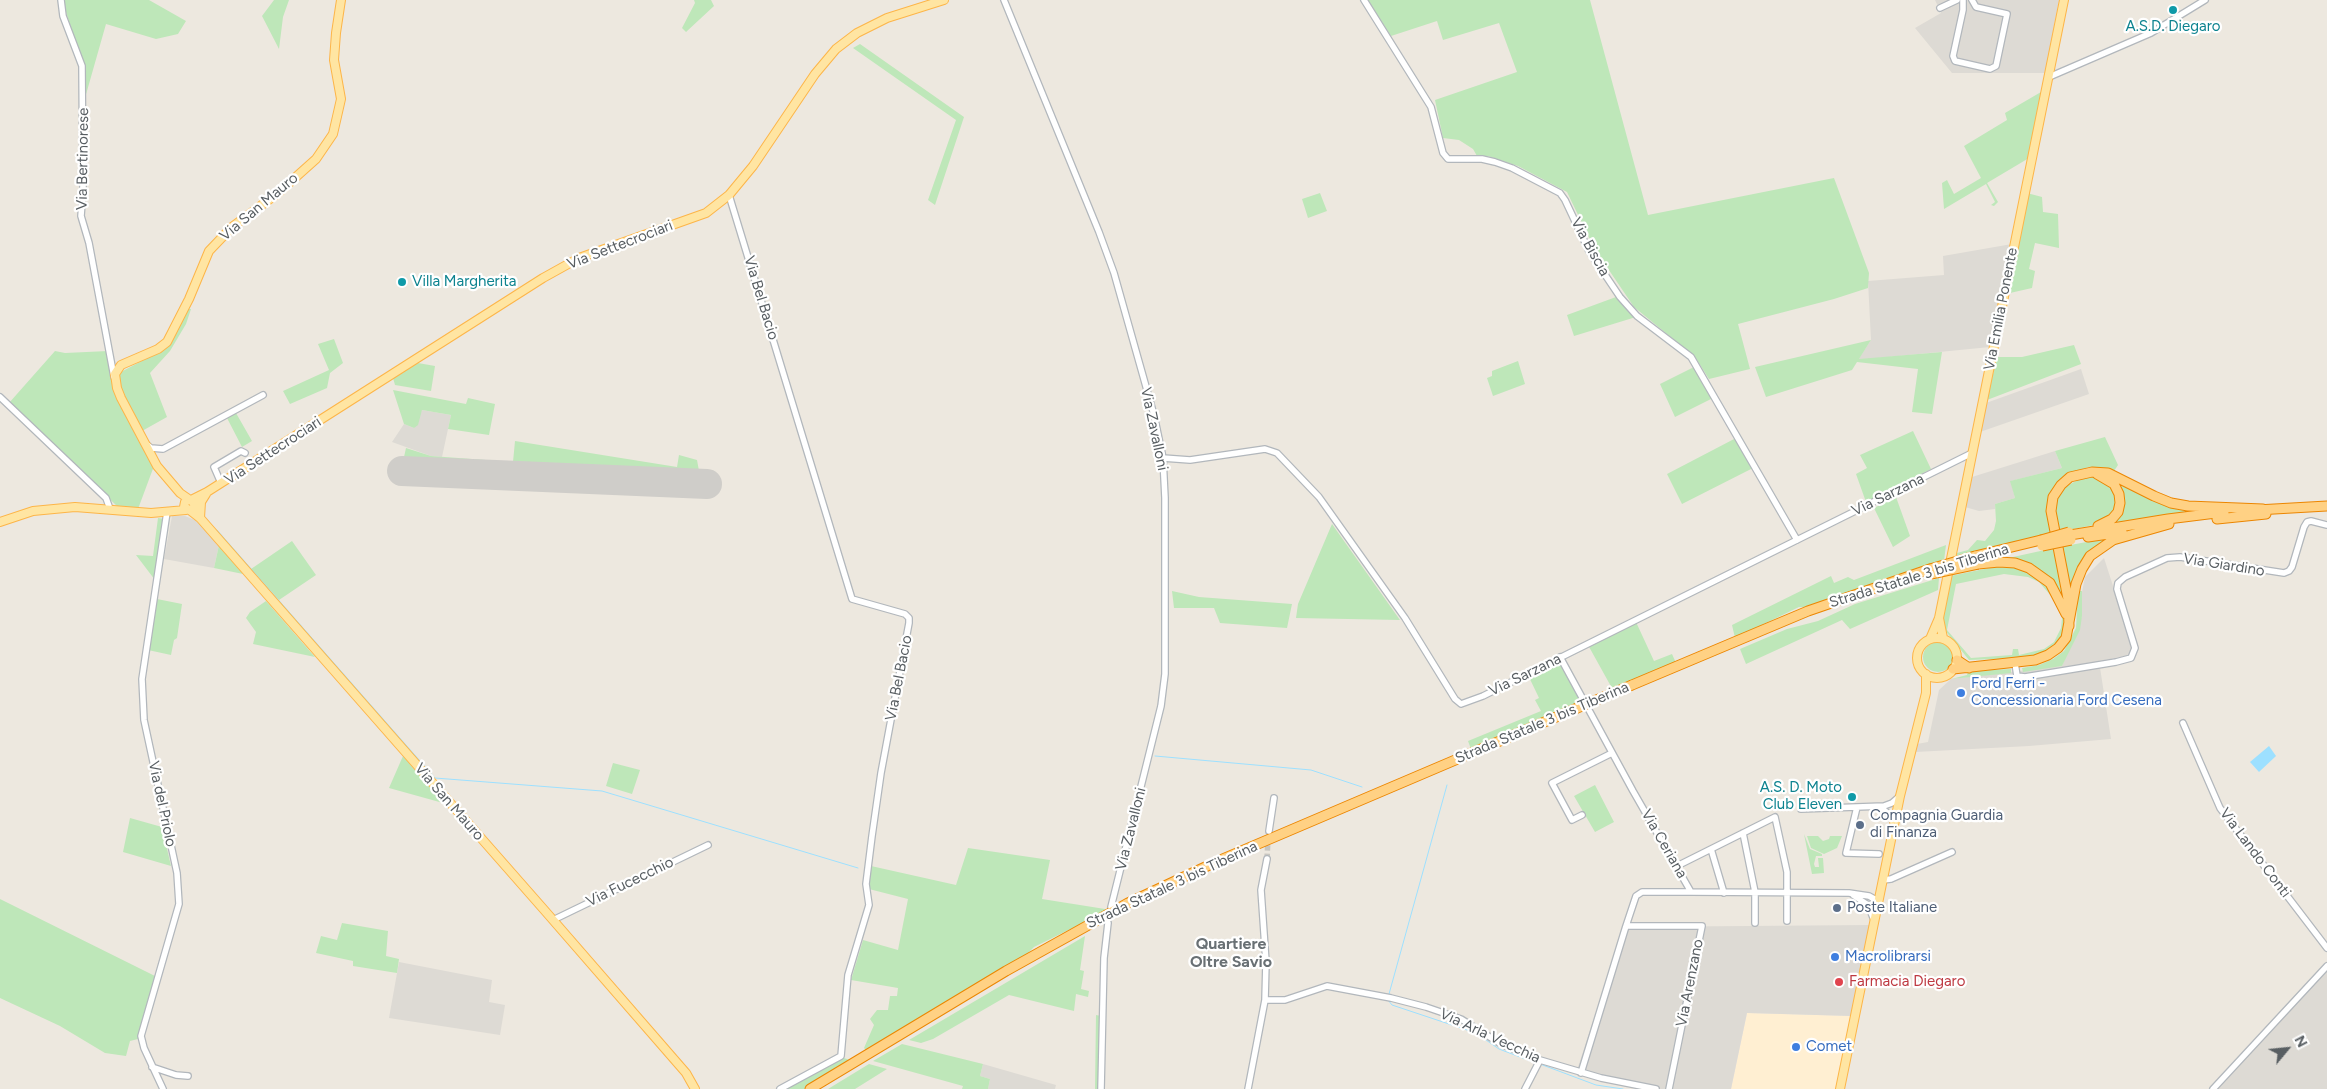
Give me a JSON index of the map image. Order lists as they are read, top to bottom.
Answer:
{
  "streets": {
    "highway": ["Strada Statale 3 bis Tiberina"],
    "main road": ["Via San Mauro", "Via Settecrociari", "Via Emilia Ponente"],
    "street": [
      "Via Bertinorese",
      "Via Biscia",
      "Via Bel Bacio",
      "Via Zavalloni",
      "Via Sarzana",
      "Via Giardino",
      "Via del Priolo",
      "Via Ceriana",
      "Via Lando Conti",
      "Via Fucecchio",
      "Via Arenzano",
      "Via Arla Vecchia"
    ]
  },
  "crossings": [
    ["Via Bertinorese", "Via San Mauro"],
    ["Via San Mauro", "Via Settecrociari"],
    ["Via San Mauro", "Via Fucecchio"],
    ["Via Settecrociari", "Via Bel Bacio"],
    ["Via Settecrociari", "Via del Priolo"],
    ["Via Biscia", "Via Sarzana"],
    ["Via Emilia Ponente", "Via Sarzana"],
    ["Via Zavalloni", "Via Sarzana"],
    ["Via Sarzana", "Via Ceriana"]
  ],
  "districts": ["Quartiere Oltre Savio"],
  "places": [
    "A.S.D. Diegaro",
    "Villa Margherita",
    "Ford Ferri - Concessionaria Ford Cesena",
    "A.S. D. Moto Club Eleven",
    "Compagnia Guardia di Finanza",
    "Poste Italiane",
    "Macrolibrarsi",
    "Farmacia Diegaro",
    "Comet"
  ],
  "north": "top right"
}
